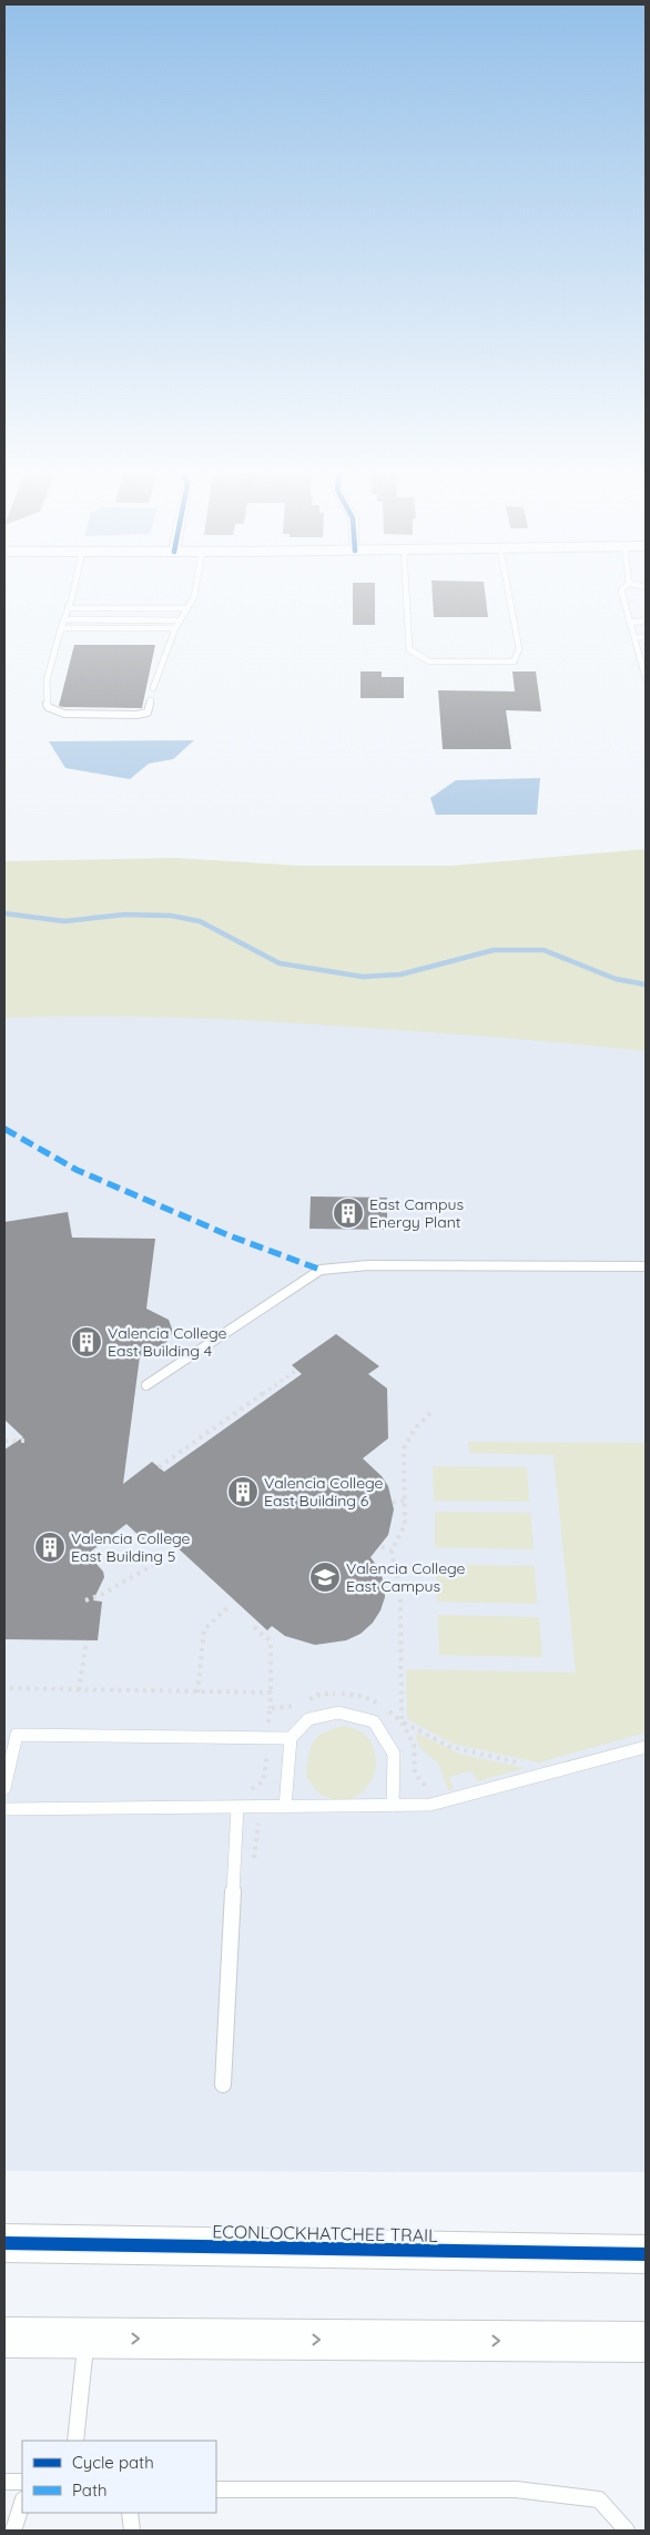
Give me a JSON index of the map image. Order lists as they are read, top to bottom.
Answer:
{
  "streets": {
    "street": ["ECONLOCKHATCHEE TRAIL"]
  },
  "places": {
    "building": [
      "East Campus Energy Plant",
      "Valencia College East Building 4",
      "Valencia College East Building 6",
      "Valencia College East Building 5"
    ],
    "school or university": ["Valencia College East Campus"]
  },
  "legend": ["Cycle path", "Path"]
}
